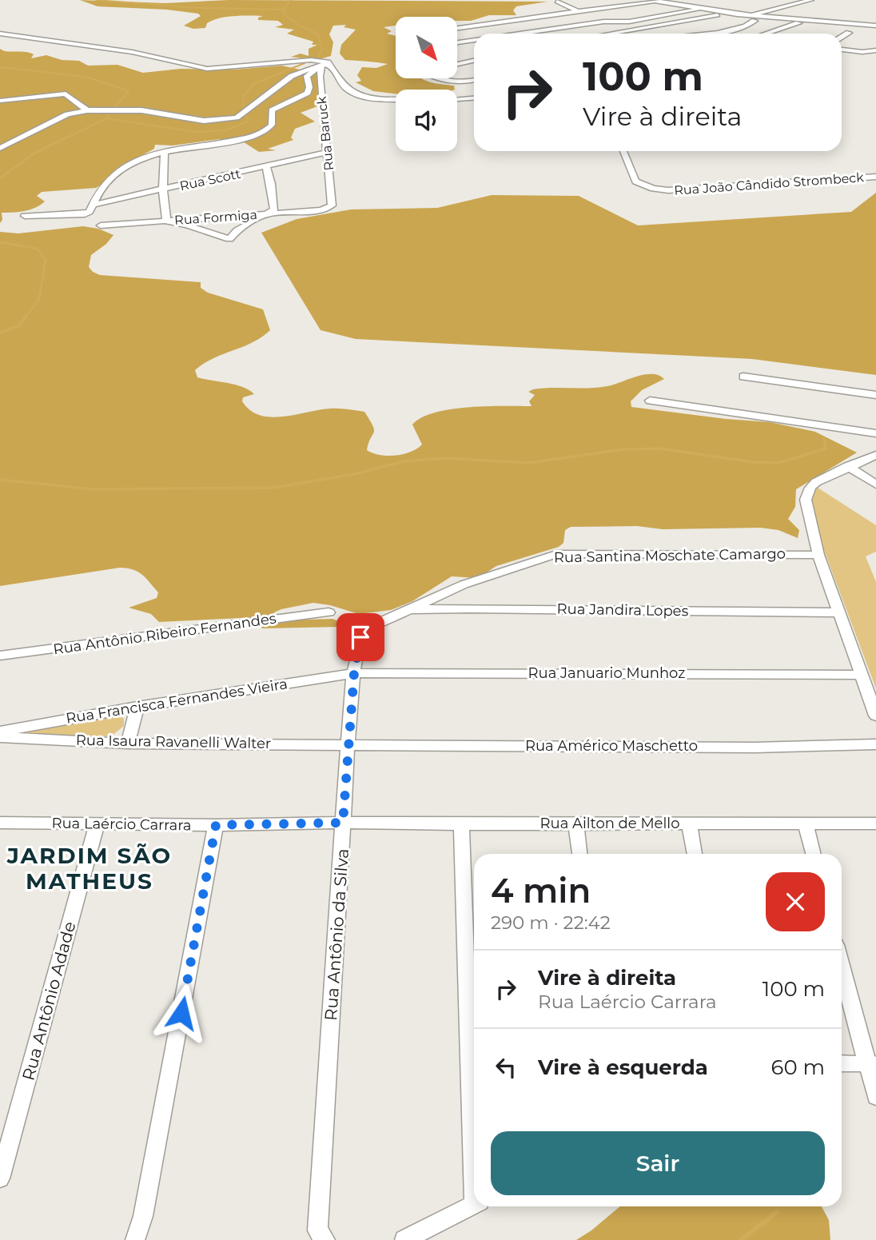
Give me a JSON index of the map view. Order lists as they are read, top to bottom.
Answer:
{
  "streets": {
    "street": [
      "Rua Baruck",
      "Rua Scott",
      "Rua João Cândido Strombeck",
      "Rua Formiga",
      "Rua Santina Moschate Camargo",
      "Rua Jandira Lopes",
      "Rua Antônio Ribeiro Fernandes",
      "Rua Januario Munhoz",
      "Rua Francisca Fernandes Vieira",
      "Rua Isaura Ravanelli Walter",
      "Rua Américo Maschetto",
      "Rua Ailton de Mello",
      "Rua Laércio Carrara",
      "Rua Antônio da Silva",
      "Rua Antônio Adade"
    ]
  },
  "crossings": [
    ["Rua Baruck", "Rua Scott"],
    ["Rua Baruck", "Rua Formiga"],
    ["Rua Santina Moschate Camargo", "Rua Jandira Lopes"],
    ["Rua Santina Moschate Camargo", "Rua Antônio da Silva"],
    ["Rua Januario Munhoz", "Rua Francisca Fernandes Vieira"],
    ["Rua Januario Munhoz", "Rua Antônio da Silva"],
    ["Rua Francisca Fernandes Vieira", "Rua Antônio da Silva"],
    ["Rua Isaura Ravanelli Walter", "Rua Américo Maschetto"],
    ["Rua Isaura Ravanelli Walter", "Rua Antônio da Silva"],
    ["Rua Américo Maschetto", "Rua Antônio da Silva"],
    ["Rua Ailton de Mello", "Rua Laércio Carrara"],
    ["Rua Ailton de Mello", "Rua Antônio da Silva"],
    ["Rua Laércio Carrara", "Rua Antônio da Silva"],
    ["Rua Laércio Carrara", "Rua Antônio Adade"]
  ],
  "districts": ["JARDIM SÃO MATHEUS"],
  "north": "bottom right",
  "page": {
    "turn": ["100 m", "Vire à direita"],
    "heading": ["4 min", "290 m · 22:42"],
    "list": [
      {
        "name": "Vire à direita",
        "note": "Rua Laércio Carrara",
        "value": "100 m"
      },
      {
        "name": "Vire à esquerda",
        "value": "60 m"
      }
    ],
    "buttons": "Sair"
  }
}
